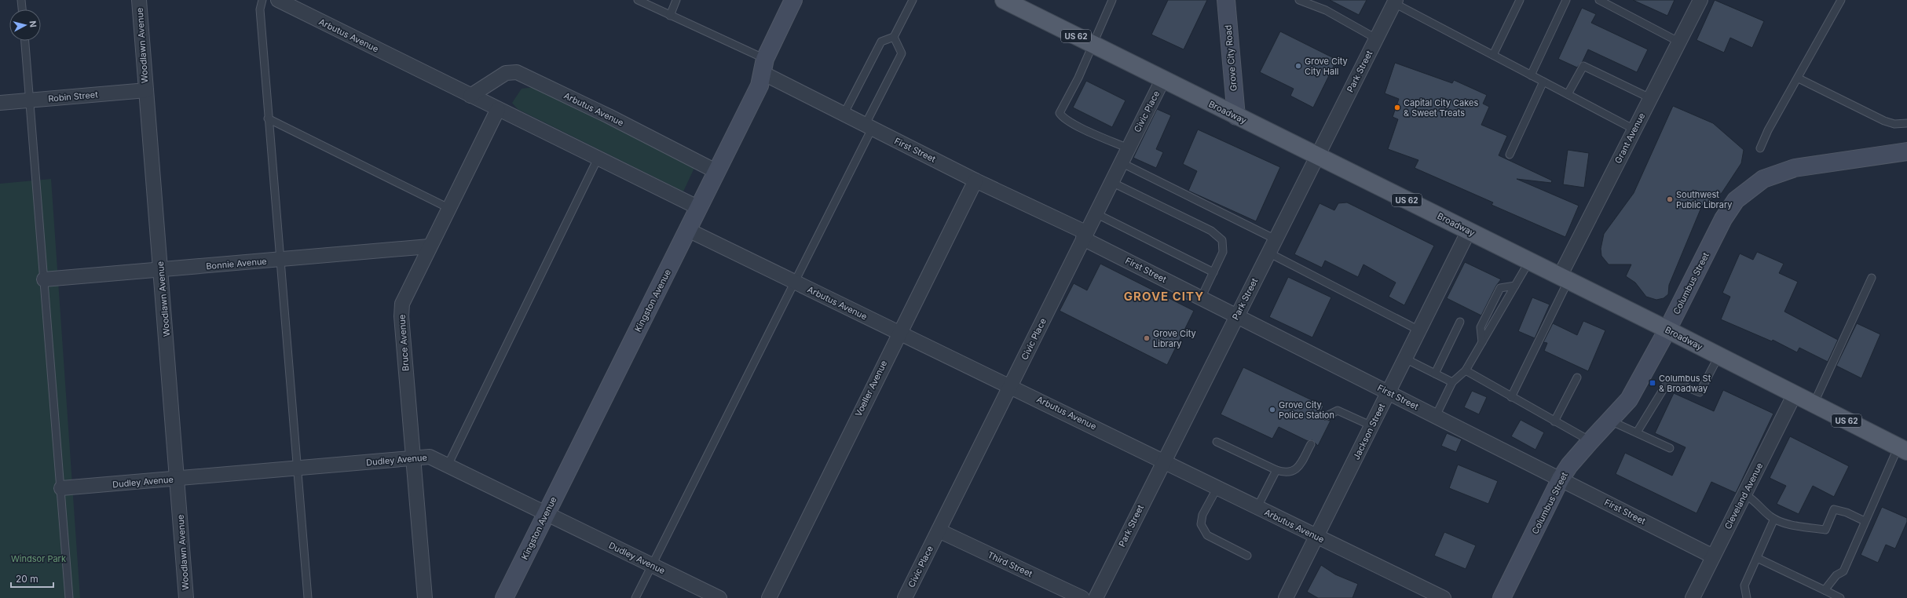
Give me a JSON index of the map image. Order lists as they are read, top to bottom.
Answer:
{
  "streets": {
    "main road": ["US 62", "Broadway"],
    "street": [
      "Arbutus Avenue",
      "Woodlawn Avenue",
      "Grove City Road",
      "Park Street",
      "Robin Street",
      "Civic Place",
      "Grant Avenue",
      "First Street",
      "Bonnie Avenue",
      "Columbus Street",
      "Kingston Avenue",
      "Bruce Avenue",
      "Voeller Avenue",
      "Jackson Street",
      "Dudley Avenue",
      "Cleveland Avenue",
      "Third Street"
    ]
  },
  "crossings": [
    ["Arbutus Avenue", "Park Street"],
    ["Arbutus Avenue", "Civic Place"],
    ["Arbutus Avenue", "Kingston Avenue"],
    ["Arbutus Avenue", "Bruce Avenue"],
    ["Arbutus Avenue", "Voeller Avenue"],
    ["Arbutus Avenue", "Jackson Street"],
    ["Woodlawn Avenue", "Robin Street"],
    ["Woodlawn Avenue", "Bonnie Avenue"],
    ["Woodlawn Avenue", "Dudley Avenue"],
    ["Grove City Road", "Broadway"],
    ["Park Street", "Broadway"],
    ["Park Street", "First Street"],
    ["Civic Place", "Broadway"],
    ["Civic Place", "First Street"],
    ["Civic Place", "Third Street"],
    ["Broadway", "Grant Avenue"],
    ["Broadway", "Columbus Street"],
    ["Broadway", "Jackson Street"],
    ["Broadway", "Cleveland Avenue"],
    ["First Street", "Columbus Street"],
    ["First Street", "Kingston Avenue"],
    ["First Street", "Voeller Avenue"],
    ["First Street", "Jackson Street"],
    ["First Street", "Cleveland Avenue"],
    ["Bonnie Avenue", "Bruce Avenue"],
    ["Kingston Avenue", "Dudley Avenue"],
    ["Bruce Avenue", "Dudley Avenue"]
  ],
  "districts": ["GROVE CITY"],
  "parks": ["Windsor Park"],
  "places": {
    "other": [
      "Grove City City Hall",
      "Capital City Cakes & Sweet Treats",
      "Southwest Public Library",
      "Grove City Library",
      "Grove City Police Station"
    ],
    "transit": ["Columbus St & Broadway"]
  },
  "scale_bar": "20 m",
  "north": "right"
}
